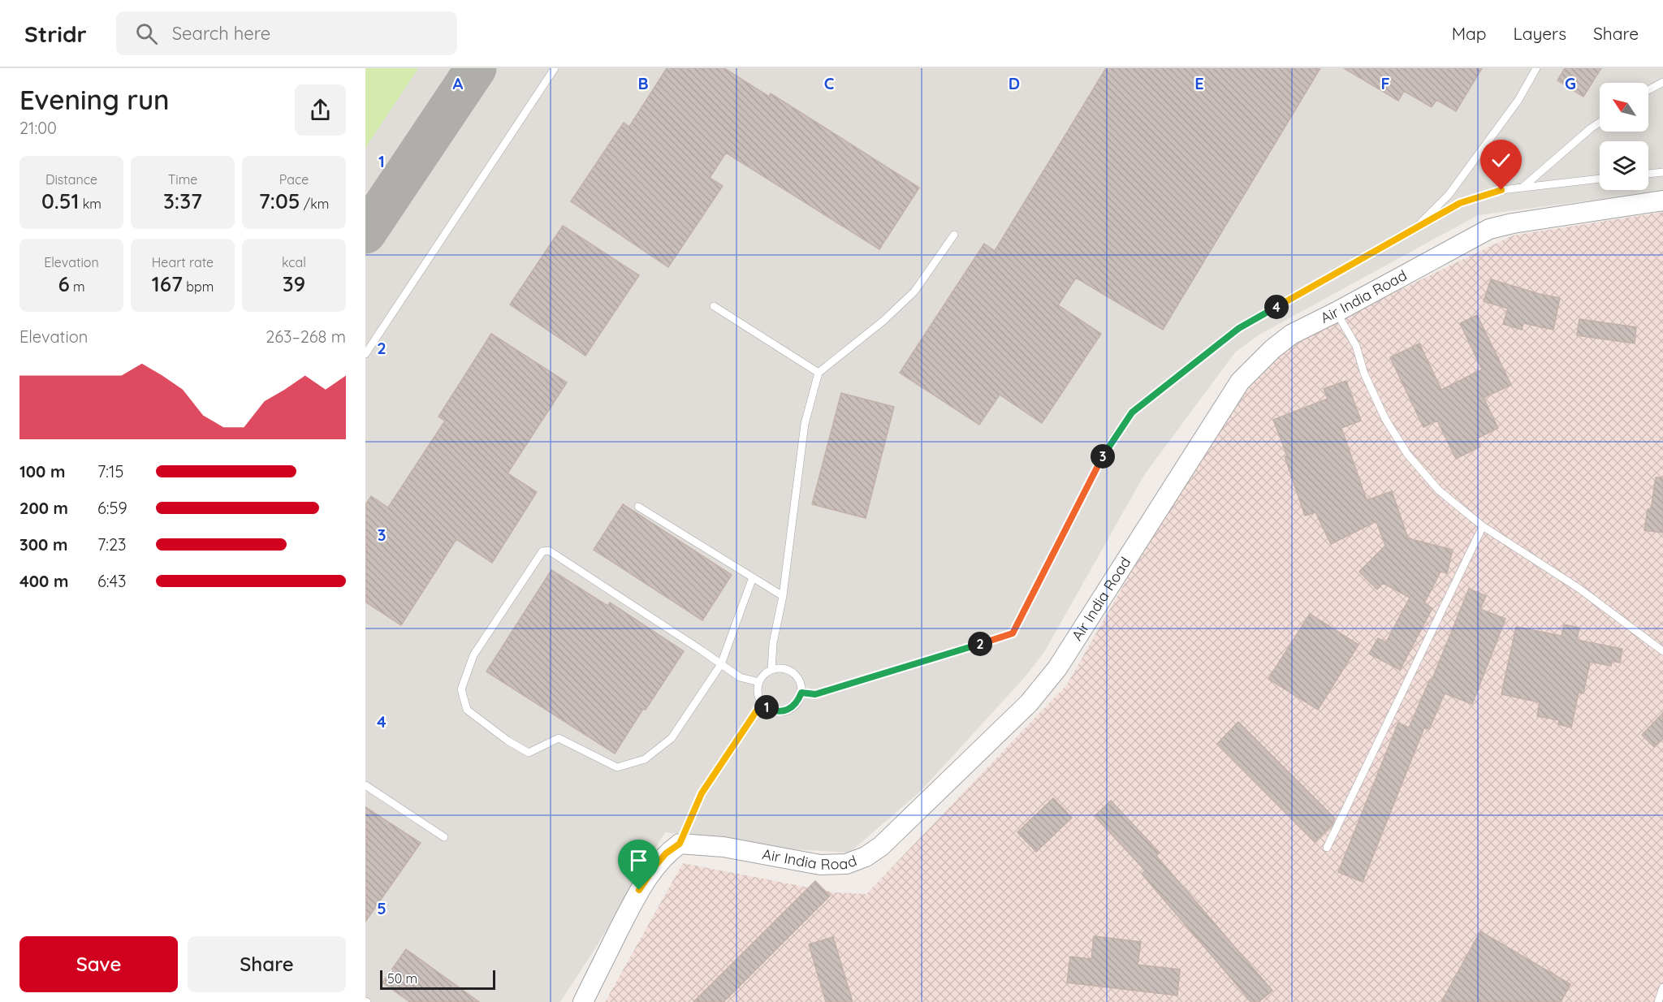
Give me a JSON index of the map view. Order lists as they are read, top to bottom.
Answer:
{
  "streets": {
    "street": ["Air India Road"]
  },
  "scale_bar": "50 m",
  "north": "top left",
  "page": {
    "header": "Stridr",
    "search": "Search here",
    "nav": ["Map", "Layers", "Share"],
    "heading": ["Evening run", "21:00"],
    "stats": [
      ["Distance", "0.51 km"],
      ["Time", "3:37"],
      ["Pace", "7:05 /km"],
      ["Elevation", "6 m"],
      ["Heart rate", "167 bpm"],
      ["kcal", "39"]
    ],
    "pins": [
      "4",
      "3",
      "2",
      "1"
    ],
    "chart": ["Elevation", "263–268 m"],
    "list": [
      {
        "name": "100 m",
        "note": "7:15"
      },
      {
        "name": "200 m",
        "note": "6:59"
      },
      {
        "name": "300 m",
        "note": "7:23"
      },
      {
        "name": "400 m",
        "note": "6:43"
      }
    ],
    "buttons": ["Save", "Share"],
    "scale": "50 m"
  },
  "grid": {
    "columns": [
      "A",
      "B",
      "C",
      "D",
      "E",
      "F",
      "G"
    ],
    "rows": [
      "1",
      "2",
      "3",
      "4",
      "5"
    ]
  }
}
